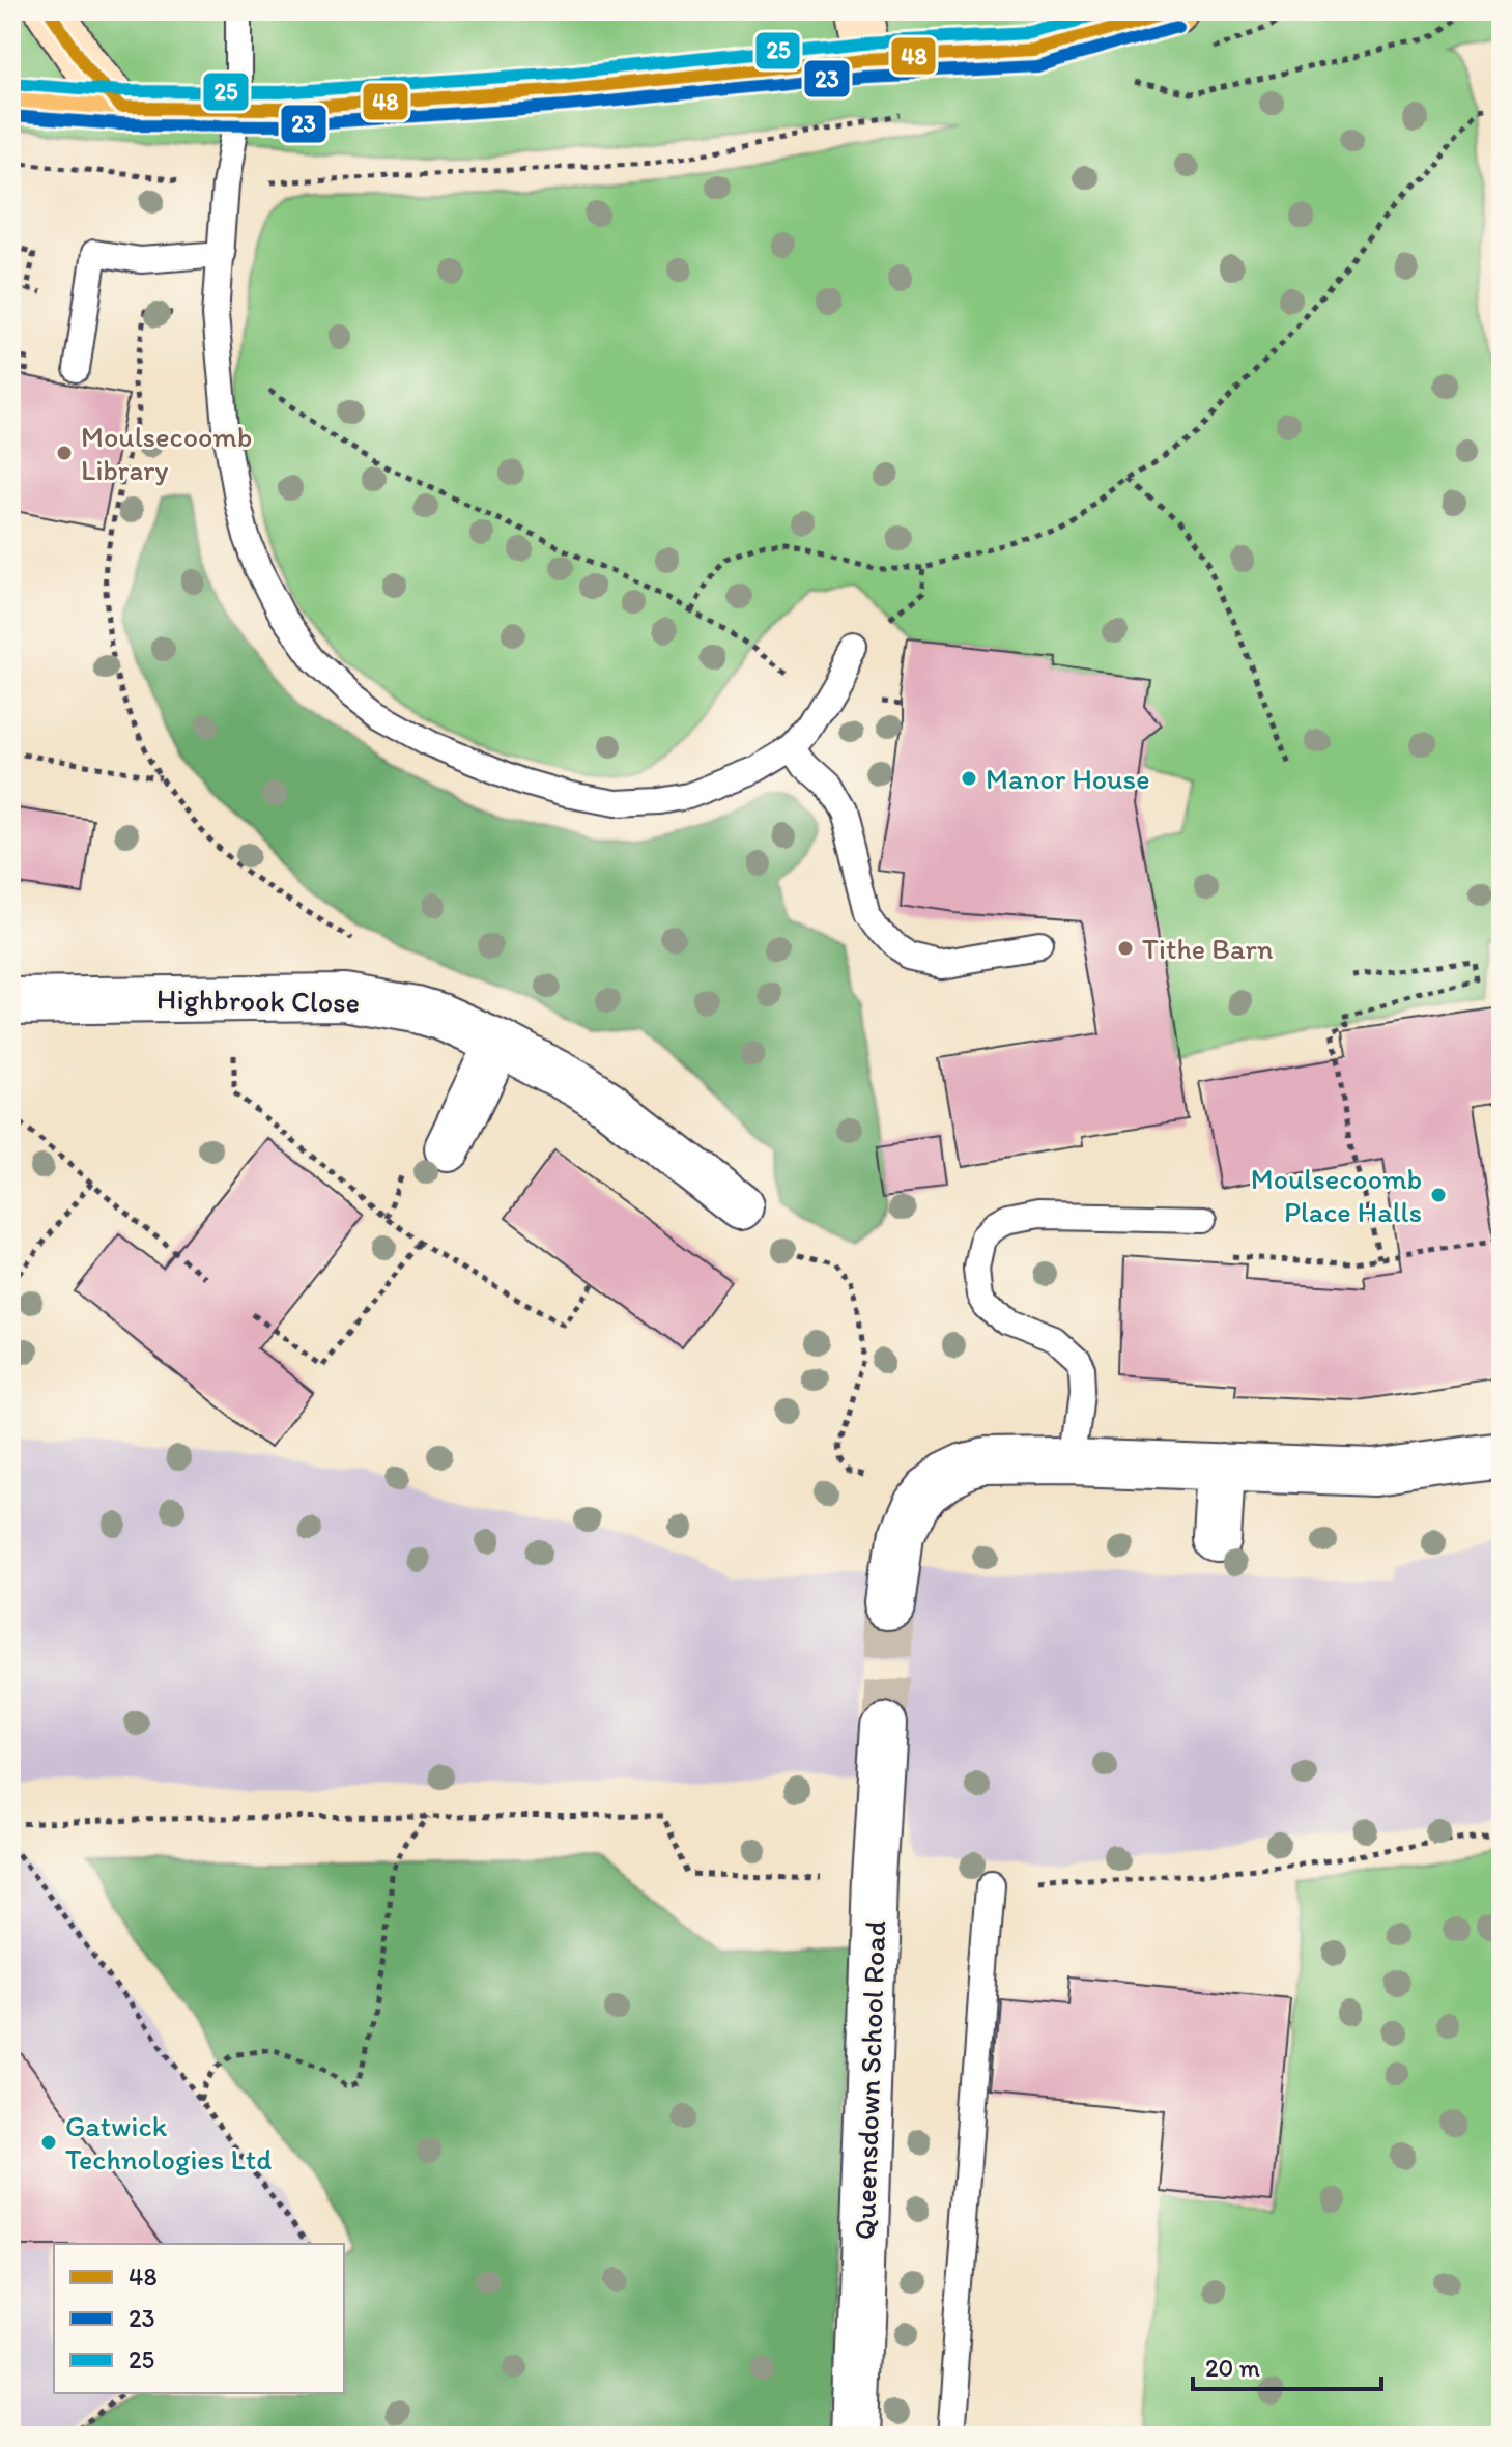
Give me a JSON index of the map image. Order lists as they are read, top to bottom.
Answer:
{
  "streets": {
    "street": ["Highbrook Close", "Queensdown School Road"]
  },
  "places": [
    "Moulsecoomb Library",
    "Manor House",
    "Tithe Barn",
    "Moulsecoomb Place Halls",
    "Gatwick Technologies Ltd"
  ],
  "lines": ["transit line 48", "transit line 25", "transit line 23"],
  "legend": ["48", "23", "25"],
  "scale_bar": "20 m"
}
